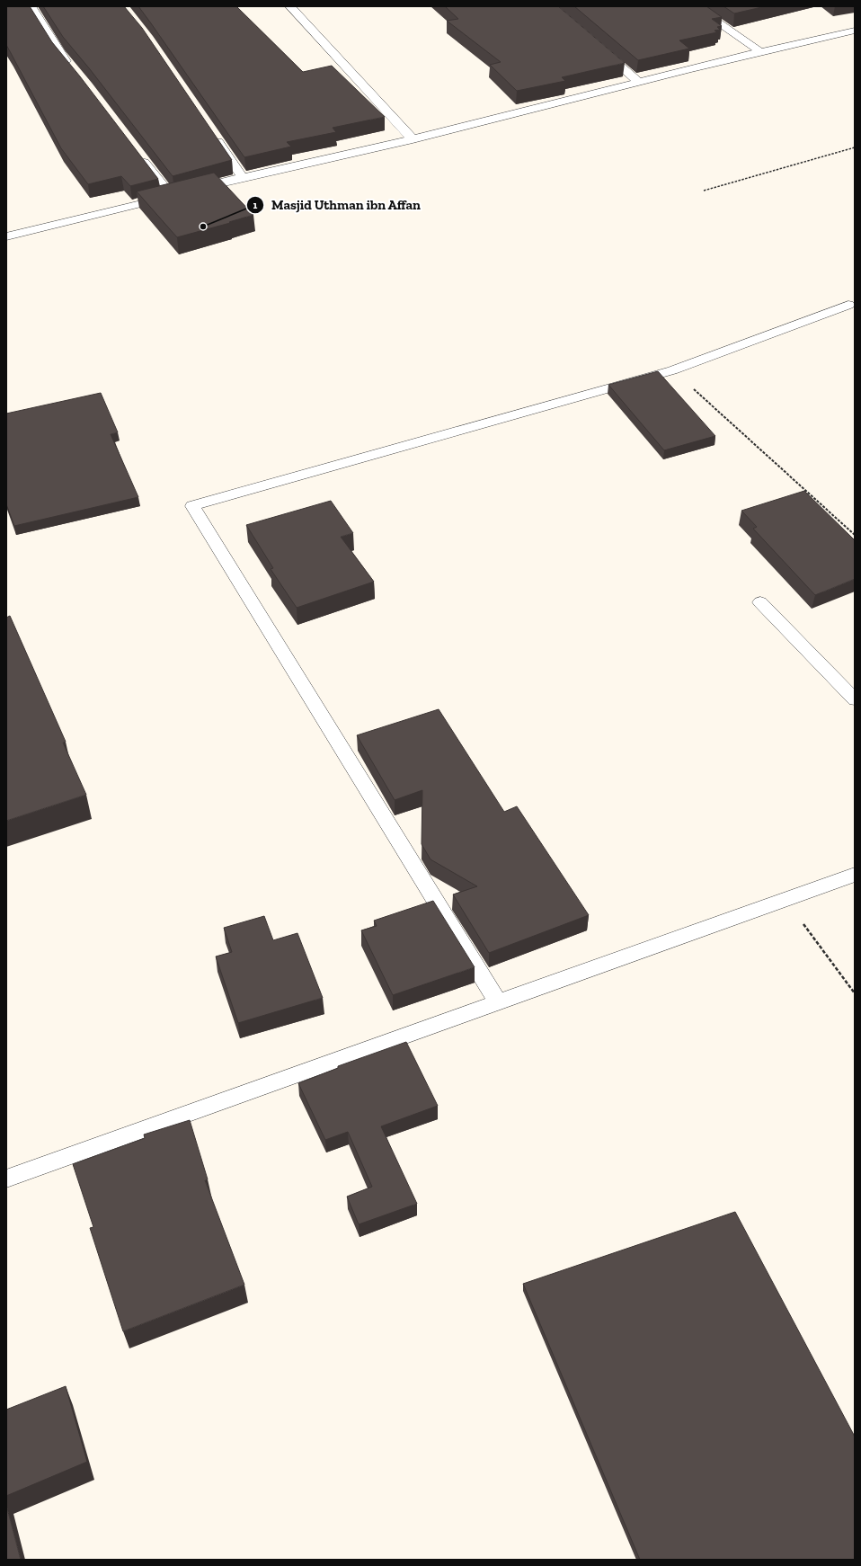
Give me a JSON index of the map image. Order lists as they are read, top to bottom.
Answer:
{
  "places": ["Masjid Uthman ibn Affan"]
}
